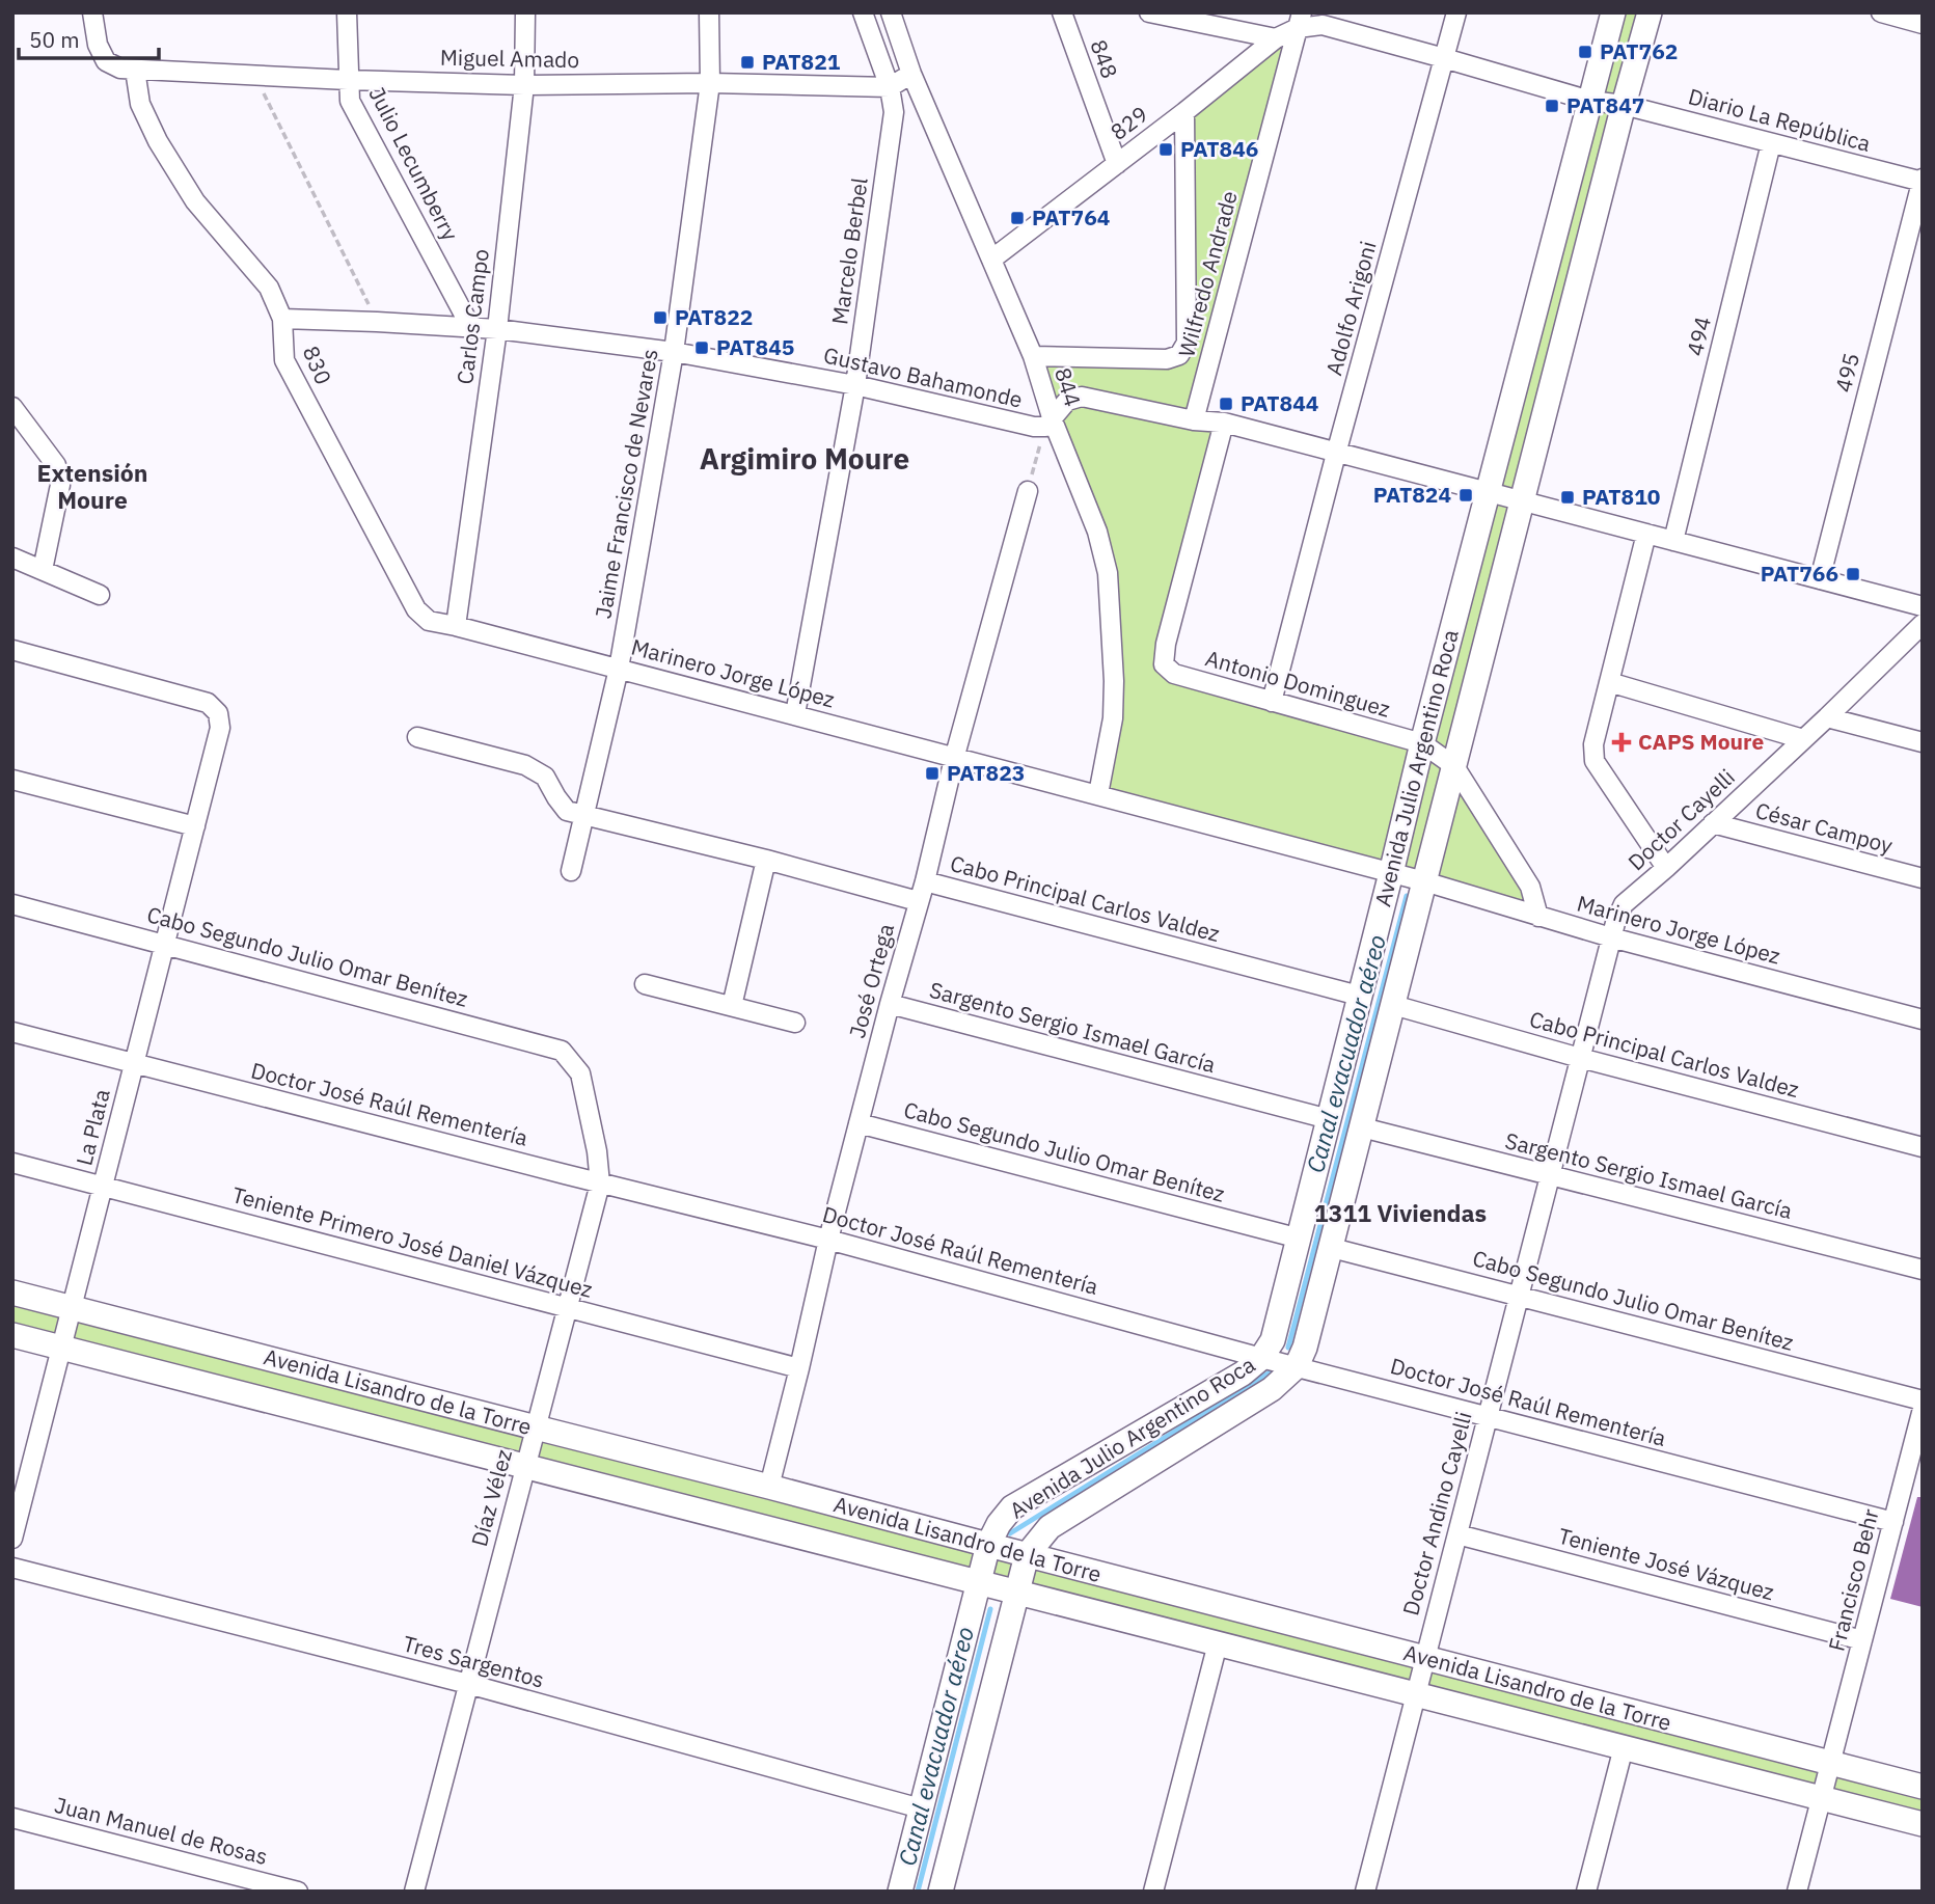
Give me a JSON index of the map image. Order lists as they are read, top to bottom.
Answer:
{
  "streets": {
    "main road": ["Avenida Julio Argentino Roca", "Avenida Lisandro de la Torre"],
    "street": [
      "Miguel Amado",
      "848",
      "Diario La República",
      "829",
      "Julio Lecumberry",
      "Marcelo Berbel",
      "Wilfredo Andrade",
      "Adolfo Arigoni",
      "Carlos Campo",
      "494",
      "830",
      "495",
      "Gustavo Bahamonde",
      "844",
      "Jaime Francisco de Nevares",
      "Marinero Jorge López",
      "Antonio Dominguez",
      "Doctor Cayelli",
      "César Campoy",
      "Cabo Principal Carlos Valdez",
      "Cabo Segundo Julio Omar Benítez",
      "José Ortega",
      "Sargento Sergio Ismael García",
      "Doctor José Raúl Rementería",
      "La Plata",
      "Teniente Primero José Daniel Vázquez",
      "Díaz Vélez",
      "Doctor Andino Cayelli",
      "Teniente José Vázquez",
      "Francisco Behr",
      "Tres Sargentos",
      "Juan Manuel de Rosas"
    ]
  },
  "crossings": [
    ["Miguel Amado", "Julio Lecumberry"],
    ["Miguel Amado", "Marcelo Berbel"],
    ["Miguel Amado", "Carlos Campo"],
    ["Miguel Amado", "830"],
    ["Miguel Amado", "Jaime Francisco de Nevares"],
    ["848", "829"],
    ["Diario La República", "829"],
    ["Diario La República", "Wilfredo Andrade"],
    ["Diario La República", "Adolfo Arigoni"],
    ["Diario La República", "494"],
    ["Diario La República", "495"],
    ["Diario La República", "Avenida Julio Argentino Roca"],
    ["829", "Wilfredo Andrade"],
    ["829", "844"],
    ["Julio Lecumberry", "Gustavo Bahamonde"],
    ["Marcelo Berbel", "Gustavo Bahamonde"],
    ["Marcelo Berbel", "Marinero Jorge López"],
    ["Adolfo Arigoni", "Antonio Dominguez"],
    ["Carlos Campo", "830"],
    ["Carlos Campo", "Gustavo Bahamonde"],
    ["Carlos Campo", "Marinero Jorge López"],
    ["830", "Gustavo Bahamonde"],
    ["830", "Marinero Jorge López"],
    ["Gustavo Bahamonde", "844"],
    ["Gustavo Bahamonde", "Jaime Francisco de Nevares"],
    ["844", "Marinero Jorge López"],
    ["Jaime Francisco de Nevares", "Marinero Jorge López"],
    ["Marinero Jorge López", "Avenida Julio Argentino Roca"],
    ["Marinero Jorge López", "Doctor Cayelli"],
    ["Marinero Jorge López", "José Ortega"],
    ["Marinero Jorge López", "Doctor Andino Cayelli"],
    ["Antonio Dominguez", "Avenida Julio Argentino Roca"],
    ["Avenida Julio Argentino Roca", "Cabo Principal Carlos Valdez"],
    ["Avenida Julio Argentino Roca", "Cabo Segundo Julio Omar Benítez"],
    ["Avenida Julio Argentino Roca", "Sargento Sergio Ismael García"],
    ["Avenida Julio Argentino Roca", "Doctor José Raúl Rementería"],
    ["Avenida Julio Argentino Roca", "Avenida Lisandro de la Torre"],
    ["Avenida Julio Argentino Roca", "Tres Sargentos"],
    ["Doctor Cayelli", "César Campoy"],
    ["Doctor Cayelli", "Doctor Andino Cayelli"],
    ["Cabo Principal Carlos Valdez", "José Ortega"],
    ["Cabo Principal Carlos Valdez", "Doctor Andino Cayelli"],
    ["Cabo Segundo Julio Omar Benítez", "José Ortega"],
    ["Cabo Segundo Julio Omar Benítez", "La Plata"],
    ["Cabo Segundo Julio Omar Benítez", "Díaz Vélez"],
    ["Cabo Segundo Julio Omar Benítez", "Doctor Andino Cayelli"],
    ["José Ortega", "Sargento Sergio Ismael García"],
    ["José Ortega", "Doctor José Raúl Rementería"],
    ["José Ortega", "Teniente Primero José Daniel Vázquez"],
    ["José Ortega", "Avenida Lisandro de la Torre"],
    ["Sargento Sergio Ismael García", "Doctor Andino Cayelli"],
    ["Doctor José Raúl Rementería", "La Plata"],
    ["Doctor José Raúl Rementería", "Díaz Vélez"],
    ["Doctor José Raúl Rementería", "Doctor Andino Cayelli"],
    ["Doctor José Raúl Rementería", "Francisco Behr"],
    ["La Plata", "Teniente Primero José Daniel Vázquez"],
    ["La Plata", "Avenida Lisandro de la Torre"],
    ["Teniente Primero José Daniel Vázquez", "Díaz Vélez"],
    ["Avenida Lisandro de la Torre", "Díaz Vélez"],
    ["Avenida Lisandro de la Torre", "Doctor Andino Cayelli"],
    ["Avenida Lisandro de la Torre", "Francisco Behr"],
    ["Díaz Vélez", "Tres Sargentos"],
    ["Doctor Andino Cayelli", "Teniente José Vázquez"],
    ["Teniente José Vázquez", "Francisco Behr"]
  ],
  "districts": ["Argimiro Moure", "Extensión Moure", "1311 Viviendas"],
  "water": ["Canal evacuador aéreo"],
  "places": {
    "transit": [
      "PAT762",
      "PAT821",
      "PAT847",
      "PAT846",
      "PAT764",
      "PAT822",
      "PAT845",
      "PAT844",
      "PAT824",
      "PAT810",
      "PAT766",
      "PAT823"
    ],
    "health": ["CAPS Moure"]
  },
  "scale_bar": "50 m"
}
